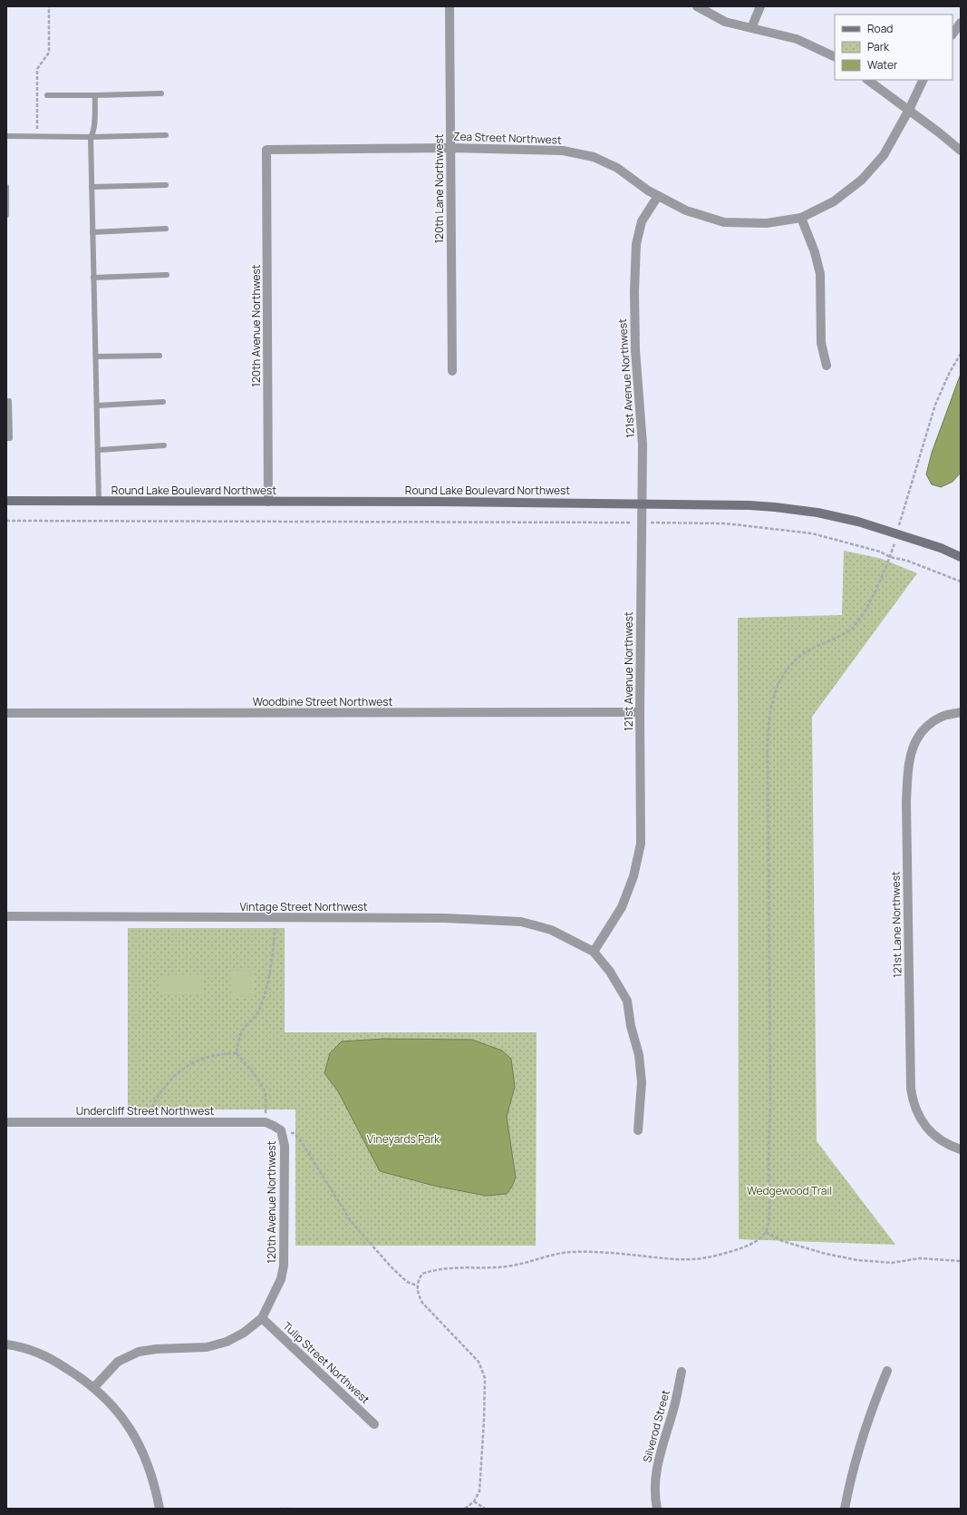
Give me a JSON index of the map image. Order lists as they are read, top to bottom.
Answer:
{
  "streets": {
    "main road": ["Round Lake Boulevard Northwest"],
    "street": [
      "Zea Street Northwest",
      "120th Lane Northwest",
      "120th Avenue Northwest",
      "121st Avenue Northwest",
      "Woodbine Street Northwest",
      "Vintage Street Northwest",
      "121st Lane Northwest",
      "Undercliff Street Northwest",
      "Tulip Street Northwest",
      "Silverod Street"
    ]
  },
  "crossings": [
    ["Zea Street Northwest", "120th Lane Northwest"],
    ["Zea Street Northwest", "120th Avenue Northwest"],
    ["Zea Street Northwest", "121st Avenue Northwest"],
    ["120th Avenue Northwest", "Round Lake Boulevard Northwest"],
    ["120th Avenue Northwest", "Undercliff Street Northwest"],
    ["120th Avenue Northwest", "Tulip Street Northwest"],
    ["121st Avenue Northwest", "Round Lake Boulevard Northwest"],
    ["121st Avenue Northwest", "Woodbine Street Northwest"],
    ["121st Avenue Northwest", "Vintage Street Northwest"]
  ],
  "parks": ["Vineyards Park", "Wedgewood Trail"],
  "legend": ["Road", "Park", "Water"]
}
